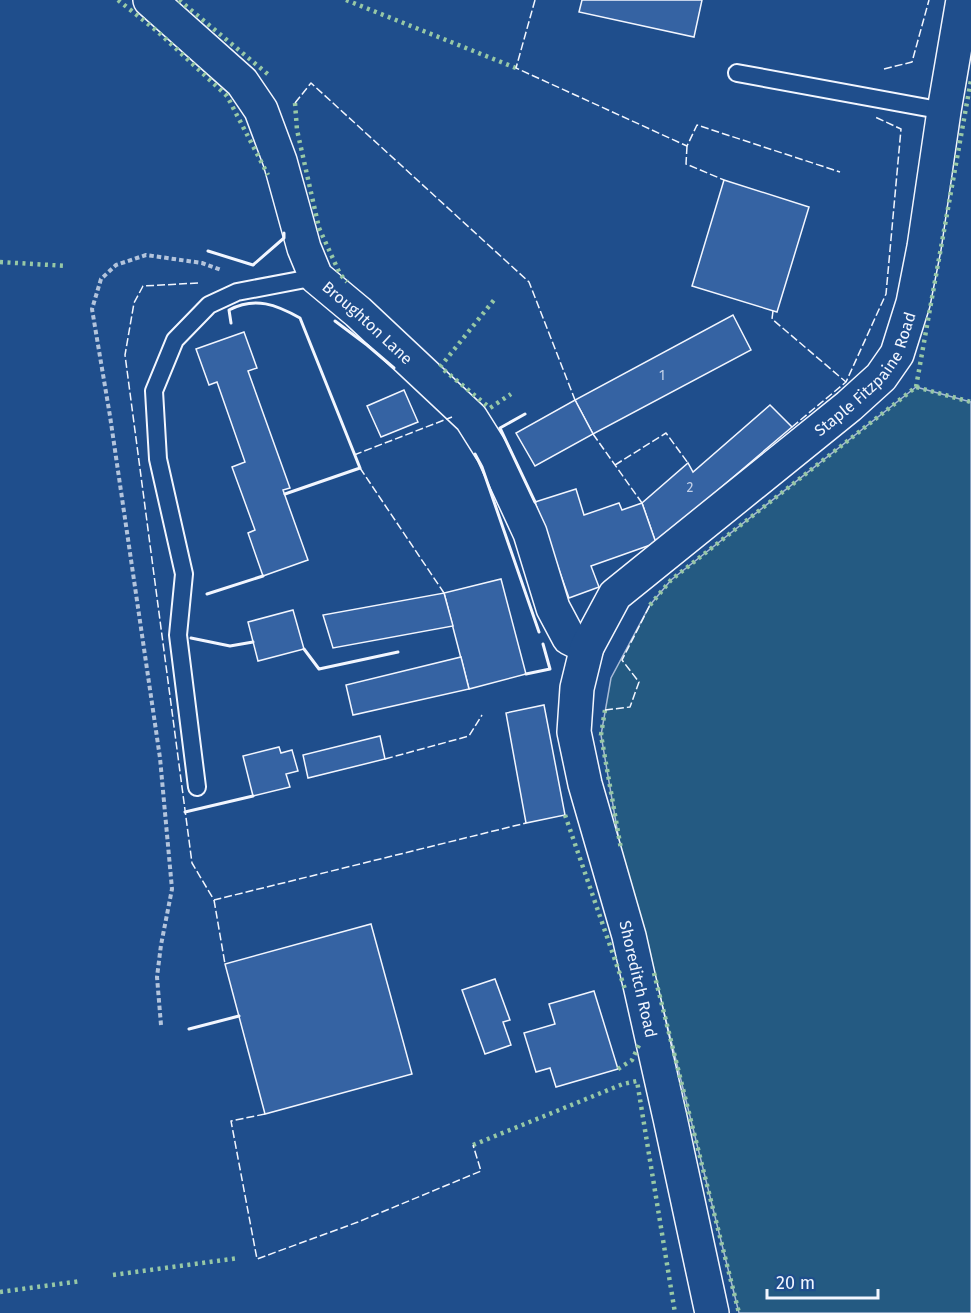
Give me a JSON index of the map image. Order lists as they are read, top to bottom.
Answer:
{
  "streets": {
    "street": ["Broughton Lane", "Staple Fitzpaine Road", "Shoreditch Road"]
  },
  "crossings": [
    ["Broughton Lane", "Staple Fitzpaine Road"],
    ["Broughton Lane", "Shoreditch Road"],
    ["Staple Fitzpaine Road", "Shoreditch Road"]
  ],
  "house_numbers": ["1", "2"],
  "scale_bar": "20 m"
}
